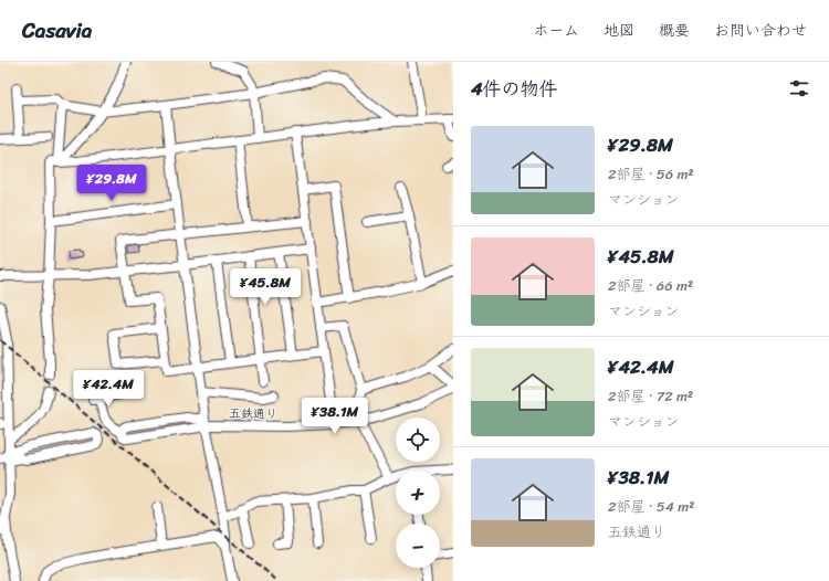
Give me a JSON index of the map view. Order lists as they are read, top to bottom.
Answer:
{
  "streets": {
    "street": ["五鉄通り"]
  },
  "page": {
    "header": "Casavia",
    "nav": [
      "ホーム",
      "地図",
      "概要",
      "お問い合わせ"
    ],
    "heading": "4件の物件",
    "list": [
      {
        "name": "¥29.8M",
        "note": "2部屋 · 56 m² · マンション"
      },
      {
        "name": "¥45.8M",
        "note": "2部屋 · 66 m² · マンション"
      },
      {
        "name": "¥42.4M",
        "note": "2部屋 · 72 m² · マンション"
      },
      {
        "name": "¥38.1M",
        "note": "2部屋 · 54 m² · 五鉄通り"
      }
    ],
    "price": [
      "¥29.8M",
      "¥45.8M",
      "¥42.4M",
      "¥38.1M"
    ],
    "map_buttons": ["+", "−"]
  }
}
